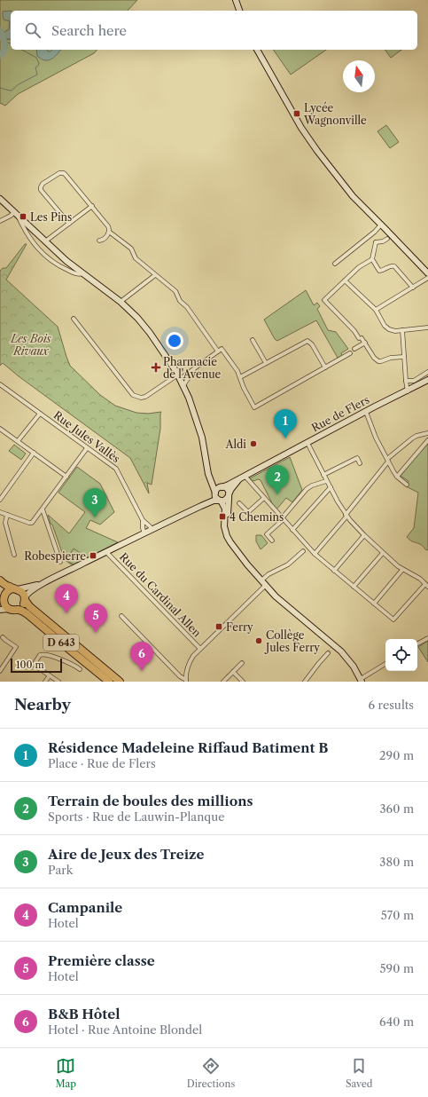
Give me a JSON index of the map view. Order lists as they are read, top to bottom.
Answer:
{
  "streets": {
    "highway": ["D 643"],
    "street": ["Rue de Flers", "Rue Jules Vallès", "Rue du Cardinal Allen"]
  },
  "parks": ["Les Bois Rivaux"],
  "places": {
    "transit": [
      "Lycée Wagnonville",
      "Les Pins",
      "4 Chemins",
      "Robespierre",
      "Ferry"
    ],
    "health": ["Pharmacie de l'Avenue"],
    "other": ["Aldi", "Collège Jules Ferry"]
  },
  "scale_bar": "100 m",
  "north": "top",
  "page": {
    "search": "Search here",
    "pins": [
      "1",
      "2",
      "3",
      "4",
      "5",
      "6"
    ],
    "scale": "100 m",
    "heading": ["Nearby", "6 results"],
    "list": [
      {
        "mark": "1",
        "name": "Résidence Madeleine Riffaud Batiment B",
        "note": "Place · Rue de Flers",
        "value": "290 m"
      },
      {
        "mark": "2",
        "name": "Terrain de boules des millions",
        "note": "Sports · Rue de Lauwin-Planque",
        "value": "360 m"
      },
      {
        "mark": "3",
        "name": "Aire de Jeux des Treize",
        "note": "Park",
        "value": "380 m"
      },
      {
        "mark": "4",
        "name": "Campanile",
        "note": "Hotel",
        "value": "570 m"
      },
      {
        "mark": "5",
        "name": "Première classe",
        "note": "Hotel",
        "value": "590 m"
      },
      {
        "mark": "6",
        "name": "B&B Hôtel",
        "note": "Hotel · Rue Antoine Blondel",
        "value": "640 m"
      }
    ],
    "nav": ["Map", "Directions", "Saved"]
  }
}
